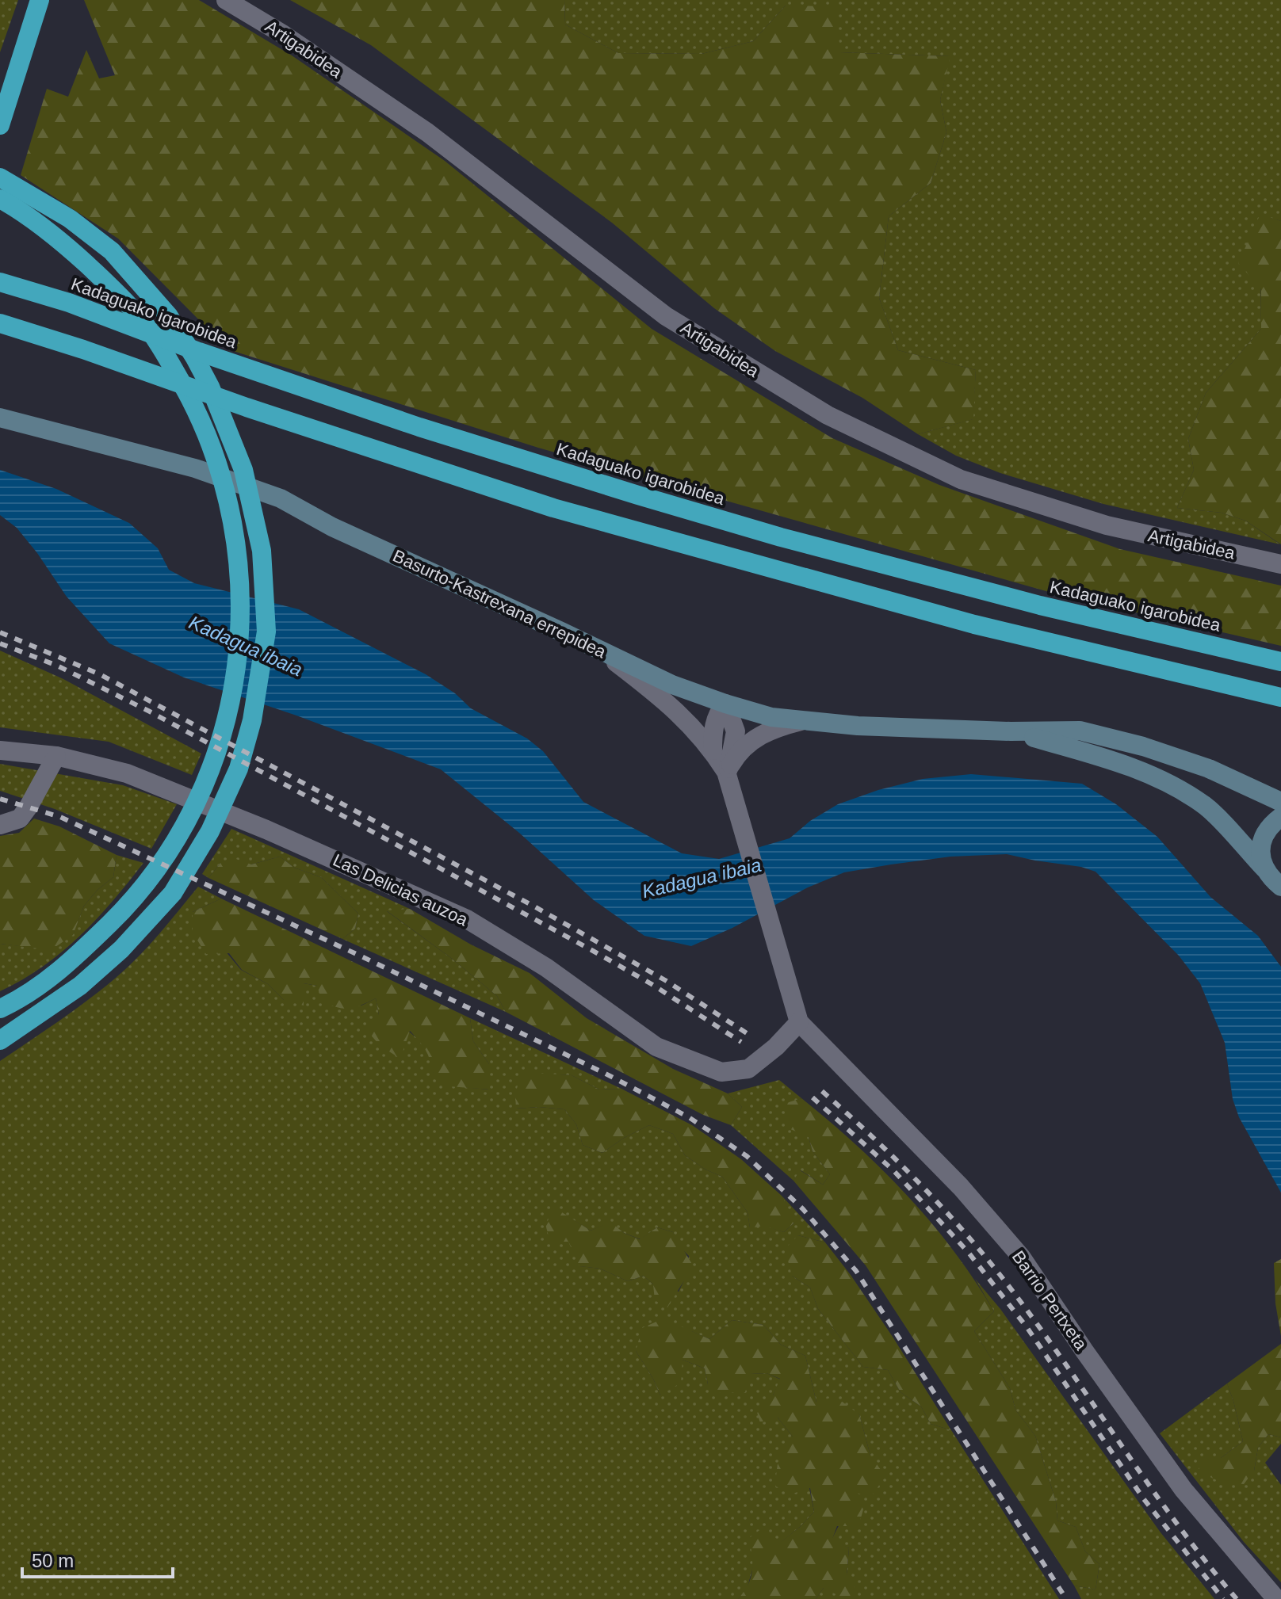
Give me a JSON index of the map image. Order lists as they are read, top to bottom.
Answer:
{
  "streets": {
    "highway": ["Kadaguako igarobidea"],
    "street": [
      "Artigabidea",
      "Basurto-Kastrexana errepidea",
      "Las Delicias auzoa",
      "Barrio Pertxeta"
    ]
  },
  "crossings": [
    ["Las Delicias auzoa", "Barrio Pertxeta"]
  ],
  "water": ["Kadagua ibaia"],
  "scale_bar": "50 m"
}
